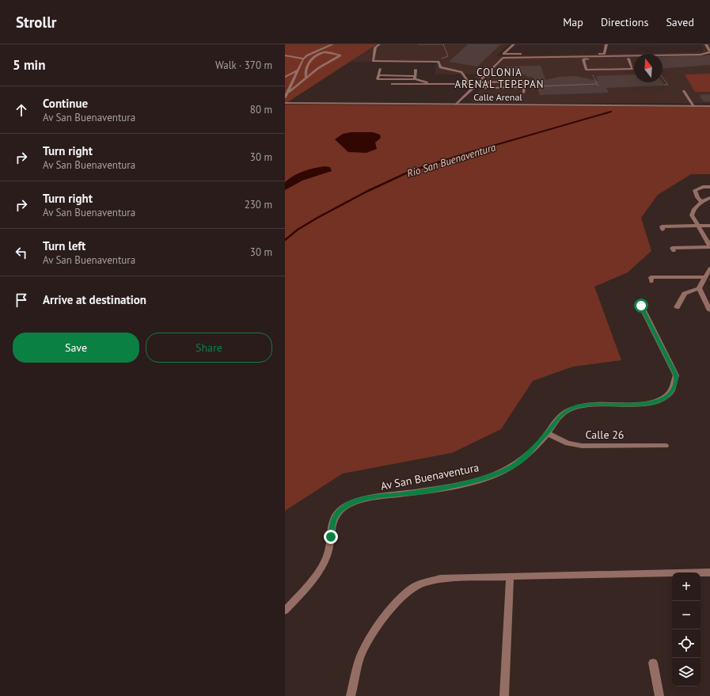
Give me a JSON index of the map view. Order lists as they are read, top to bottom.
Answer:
{
  "streets": {
    "street": ["Calle Arenal", "Calle 26", "Av San Buenaventura"]
  },
  "crossings": [
    ["Calle 26", "Av San Buenaventura"]
  ],
  "districts": ["COLONIA ARENAL TEPEPAN"],
  "water": ["Río San Buenaventura"],
  "north": "top",
  "page": {
    "header": "Strollr",
    "nav": ["Map", "Directions", "Saved"],
    "heading": ["5 min", "Walk · 370 m"],
    "list": [
      ["Continue", "Av San Buenaventura", "80 m"],
      ["Turn right", "Av San Buenaventura", "30 m"],
      ["Turn right", "Av San Buenaventura", "230 m"],
      ["Turn left", "Av San Buenaventura", "30 m"],
      "Arrive at destination"
    ],
    "buttons": ["Save", "Share"],
    "map_buttons": ["+", "−"]
  }
}
